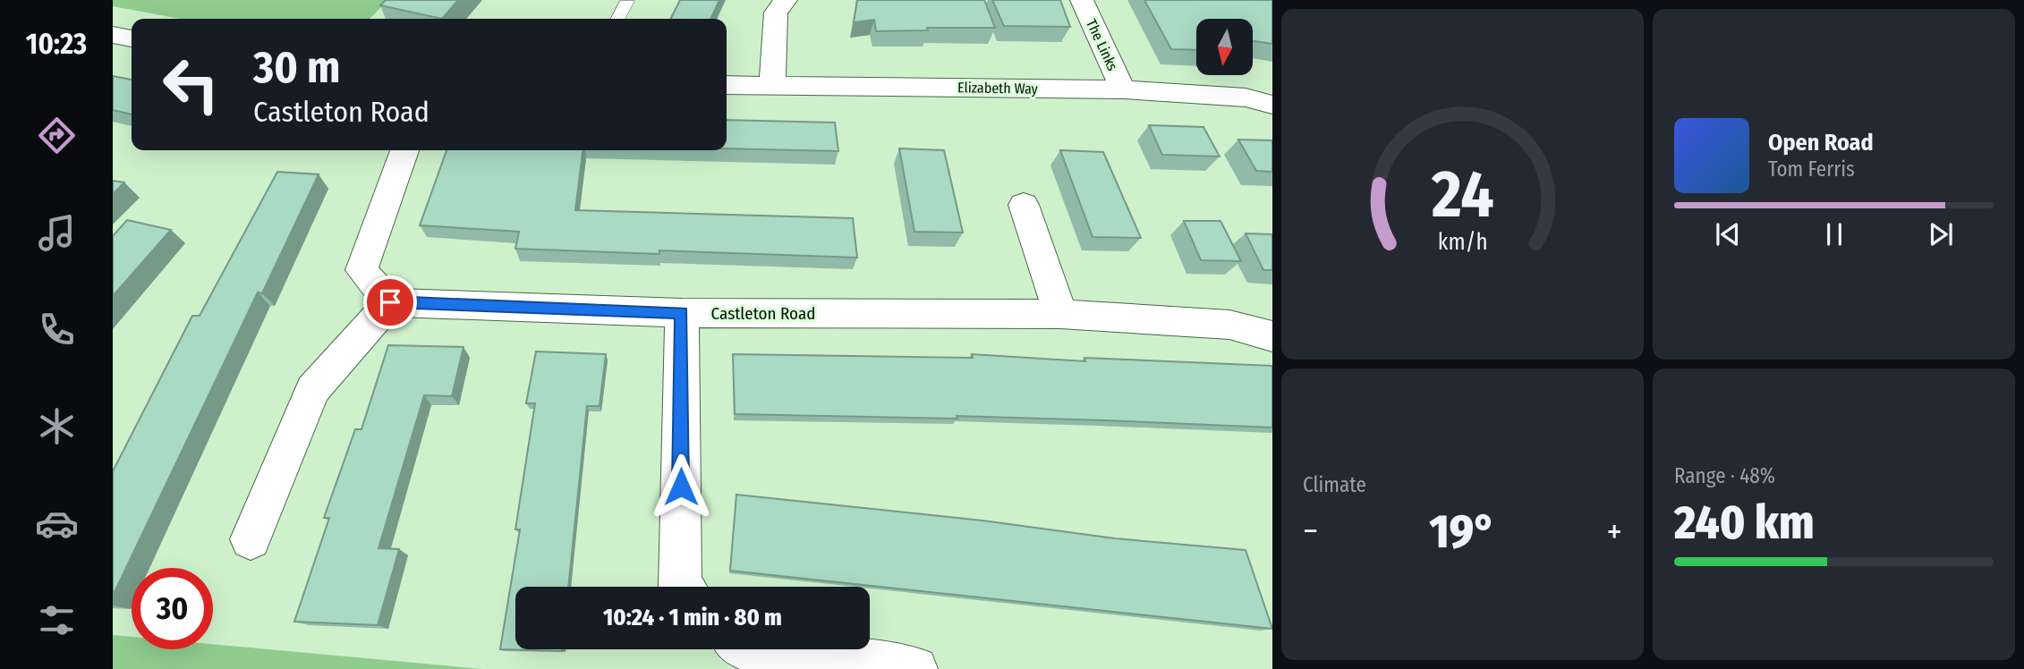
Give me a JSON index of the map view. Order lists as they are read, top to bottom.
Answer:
{
  "streets": {
    "street": ["The Links", "Elizabeth Way", "Castleton Road"]
  },
  "crossings": [
    ["The Links", "Elizabeth Way"]
  ],
  "north": "bottom",
  "page": {
    "tabs": "10:23",
    "turn": ["30 m", "Castleton Road"],
    "song": ["Open Road", "Tom Ferris"],
    "tile": [
      "Climate",
      ["Range · 48%", "240 km"]
    ],
    "heat": ["−", "19°", "+"],
    "limit": "30",
    "trip": "10:24 · 1 min · 80 m",
    "gauge": ["24", "km/h"]
  }
}
